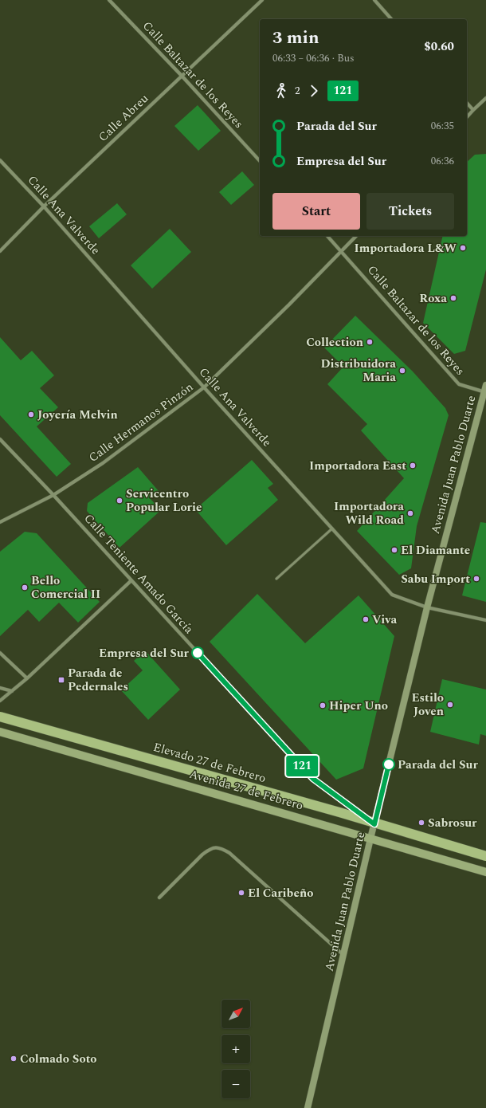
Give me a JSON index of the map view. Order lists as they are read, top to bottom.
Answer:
{
  "streets": {
    "highway": ["Elevado 27 de Febrero"],
    "main road": ["Avenida Juan Pablo Duarte", "Avenida 27 de Febrero"],
    "street": [
      "Calle Baltazar de los Reyes",
      "Calle Abreu",
      "Calle Ana Valverde",
      "Calle Hermanos Pinzón",
      "Calle Teniente Amado García"
    ]
  },
  "crossings": [
    ["Calle Baltazar de los Reyes", "Calle Abreu"],
    ["Calle Baltazar de los Reyes", "Calle Hermanos Pinzón"],
    ["Calle Baltazar de los Reyes", "Avenida Juan Pablo Duarte"],
    ["Calle Abreu", "Calle Ana Valverde"],
    ["Calle Ana Valverde", "Calle Hermanos Pinzón"],
    ["Calle Ana Valverde", "Avenida Juan Pablo Duarte"],
    ["Calle Hermanos Pinzón", "Calle Teniente Amado García"],
    ["Avenida Juan Pablo Duarte", "Calle Teniente Amado García"],
    ["Avenida Juan Pablo Duarte", "Avenida 27 de Febrero"]
  ],
  "places": {
    "other": [
      "Importadora L&W",
      "Roxa",
      "Collection",
      "Distribuidora Maria",
      "Joyería Melvin",
      "Importadora East",
      "Servicentro Popular Lorie",
      "Importadora Wild Road",
      "El Diamante",
      "Sabu Import",
      "Bello Comercial II",
      "Viva",
      "Empresa del Sur",
      "Estilo Joven",
      "Hiper Uno",
      "Parada del Sur",
      "Sabrosur",
      "El Caribeño",
      "Colmado Soto"
    ],
    "transit": ["Parada de Pedernales"]
  },
  "lines": ["bus line 121"],
  "north": "top right",
  "page": {
    "on_map": "121",
    "heading": ["3 min", "06:33 – 06:36 · Bus", "$0.60"],
    "legs": ["2", "121"],
    "list": [
      {
        "name": "Parada del Sur",
        "value": "06:35"
      },
      {
        "name": "Empresa del Sur",
        "value": "06:36"
      }
    ],
    "buttons": ["Start", "Tickets"],
    "map_buttons": ["+", "−"]
  }
}
